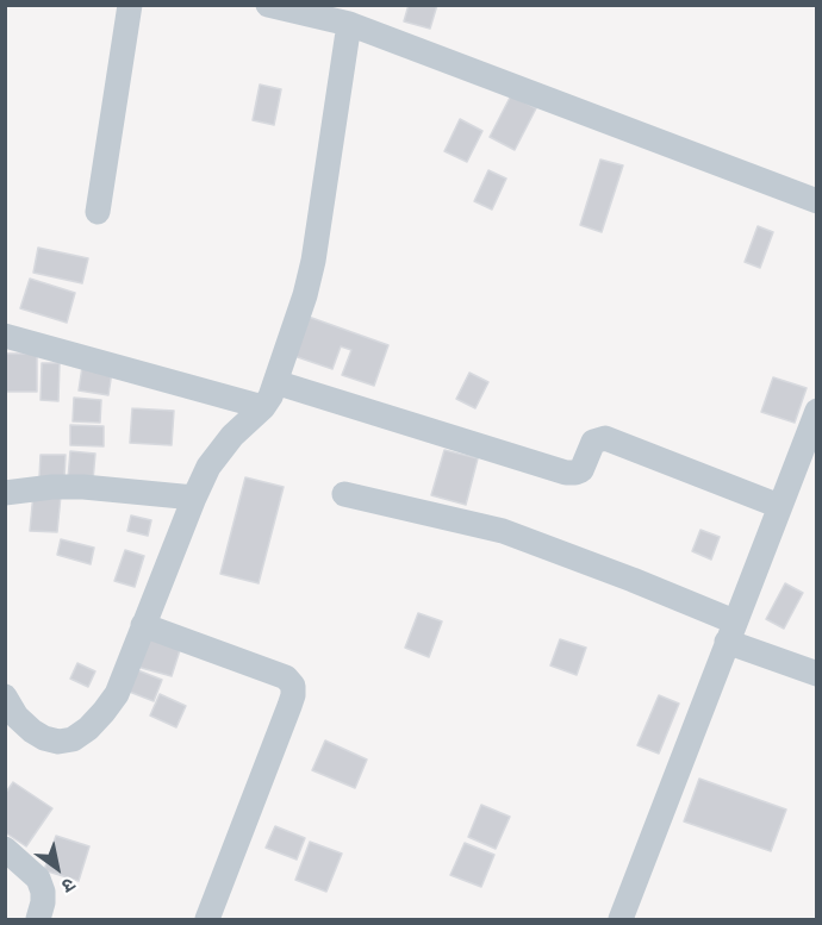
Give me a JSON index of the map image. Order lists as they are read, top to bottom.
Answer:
{
  "north": "bottom right"
}
